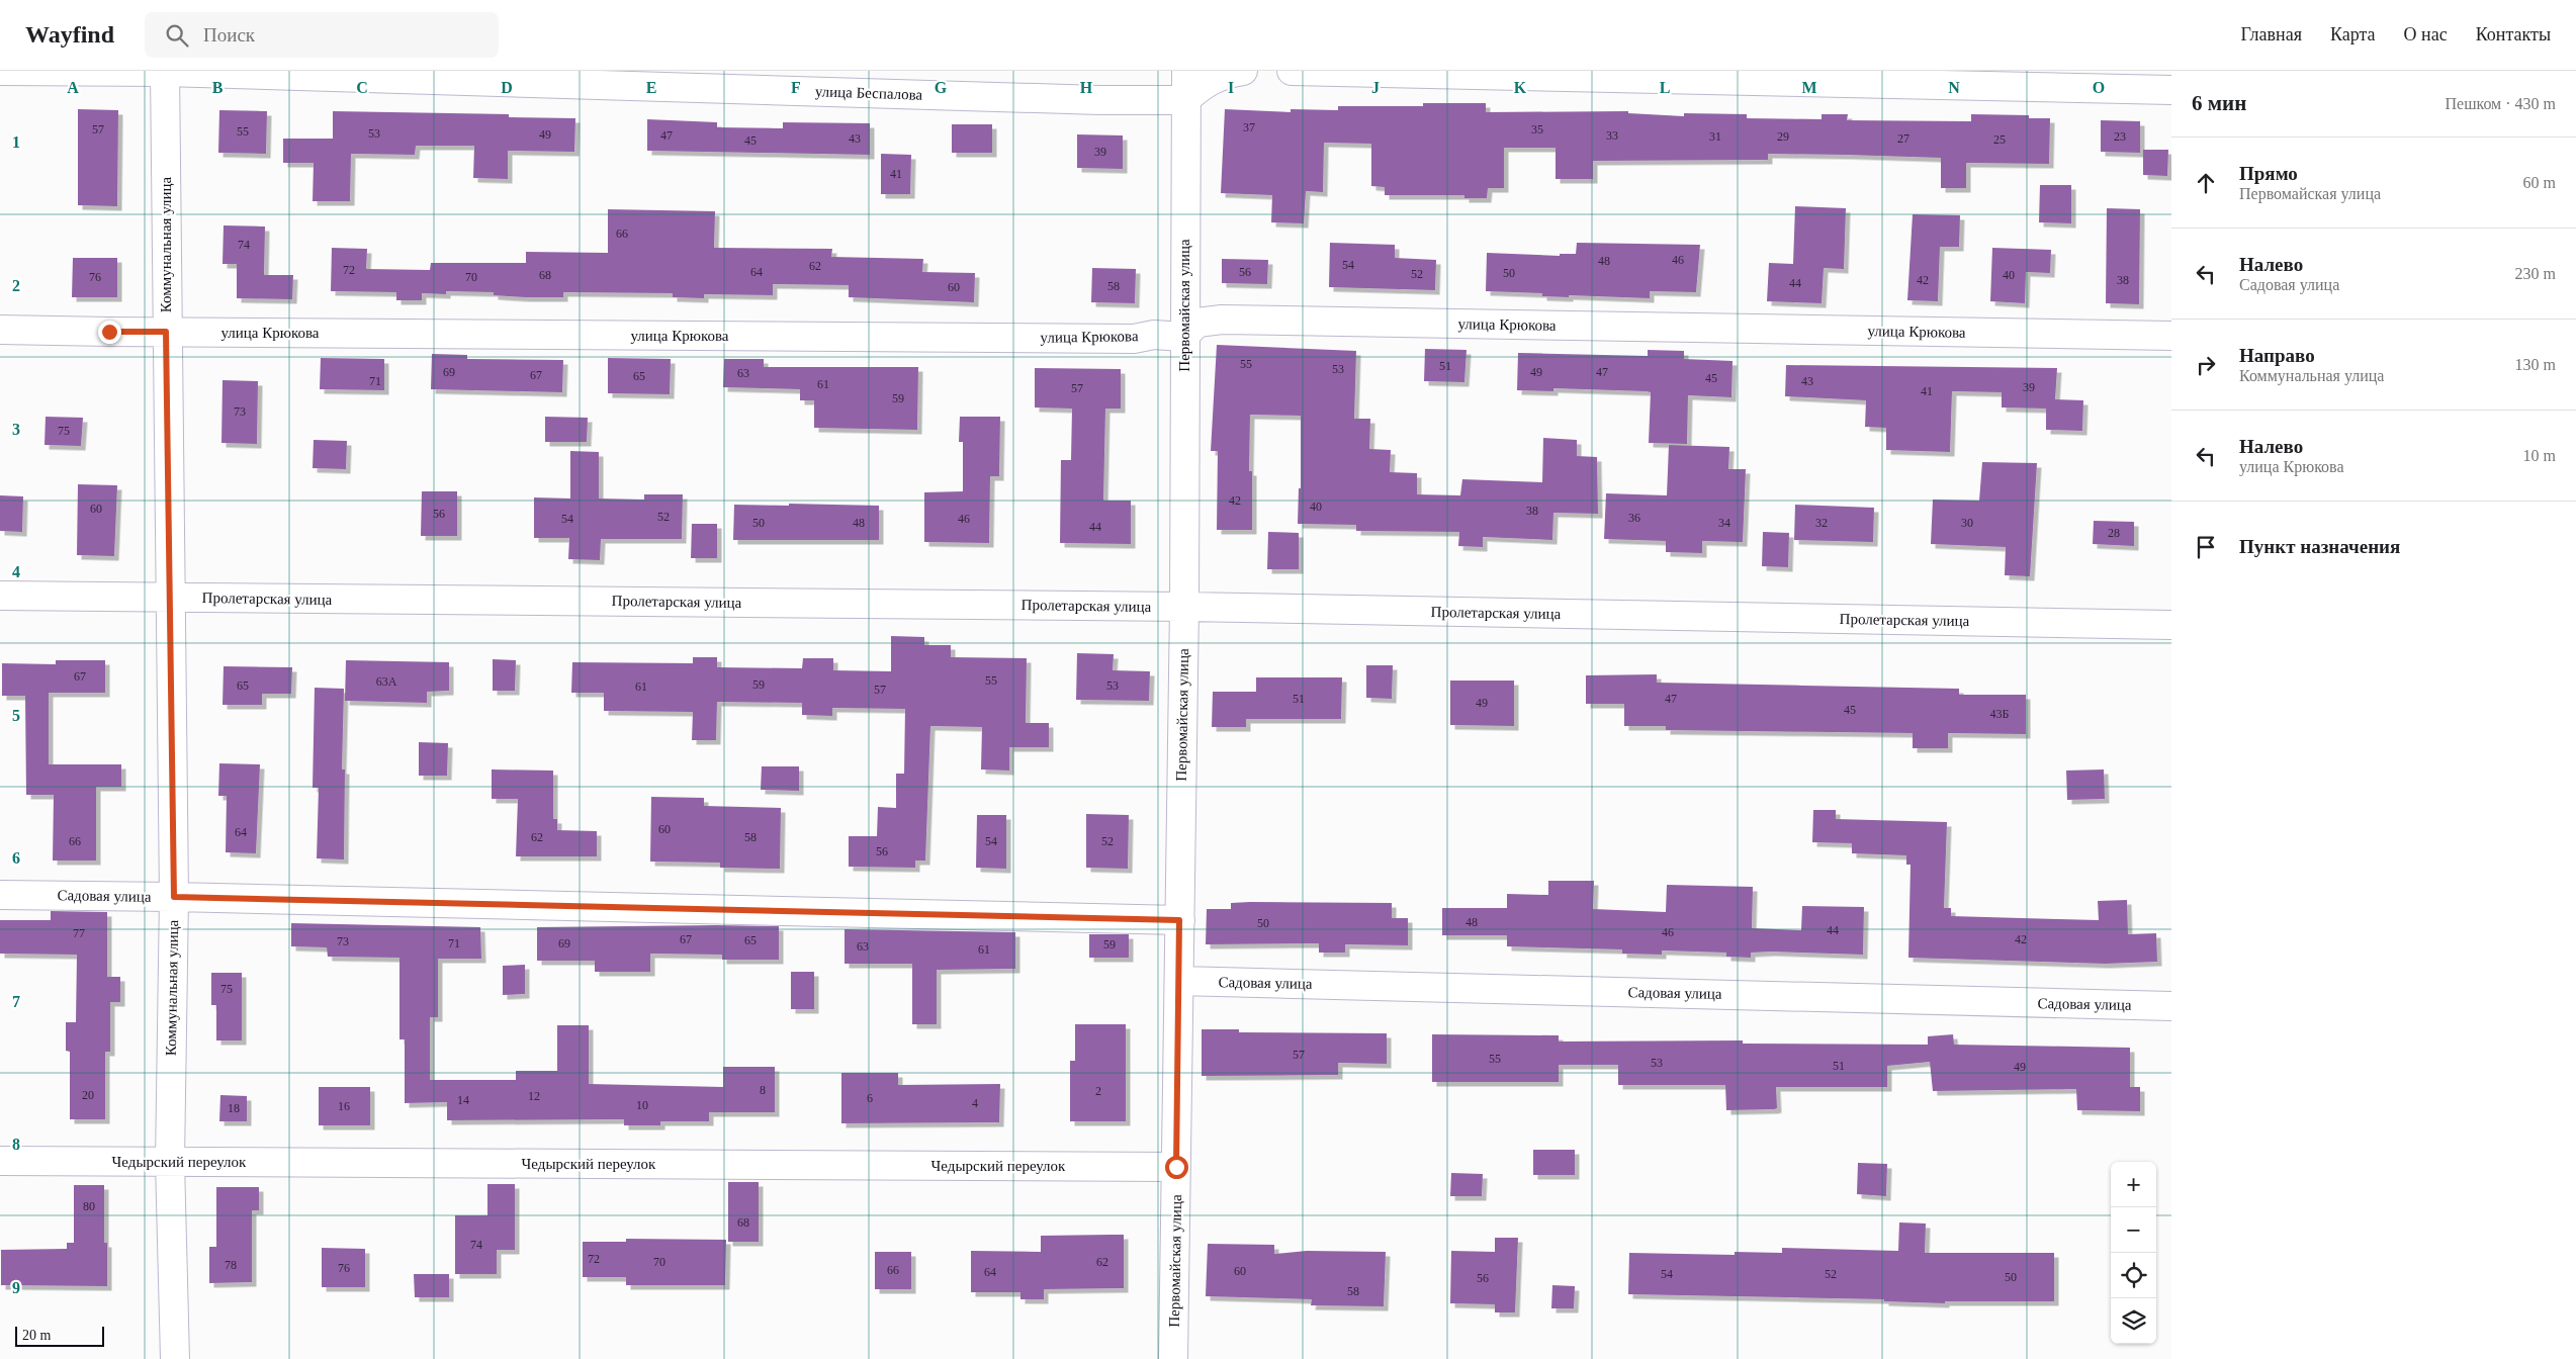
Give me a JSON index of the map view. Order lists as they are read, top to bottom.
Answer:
{
  "streets": {
    "street": [
      "улица Беспалова",
      "Коммунальная улица",
      "Первомайская улица",
      "улица Крюкова",
      "Пролетарская улица",
      "Садовая улица",
      "Чедырский переулок"
    ]
  },
  "crossings": [
    ["улица Беспалова", "Коммунальная улица"],
    ["улица Беспалова", "Первомайская улица"],
    ["Коммунальная улица", "улица Крюкова"],
    ["Коммунальная улица", "Пролетарская улица"],
    ["Коммунальная улица", "Садовая улица"],
    ["Коммунальная улица", "Чедырский переулок"],
    ["Первомайская улица", "улица Крюкова"],
    ["Первомайская улица", "Пролетарская улица"],
    ["Первомайская улица", "Садовая улица"],
    ["Первомайская улица", "Чедырский переулок"]
  ],
  "house_numbers": [
    "37",
    "57",
    "35",
    "55",
    "53",
    "49",
    "47",
    "33",
    "31",
    "29",
    "23",
    "43",
    "27",
    "25",
    "45",
    "39",
    "41",
    "66",
    "74",
    "46",
    "48",
    "54",
    "62",
    "72",
    "64",
    "56",
    "50",
    "52",
    "68",
    "40",
    "76",
    "70",
    "42",
    "38",
    "44",
    "58",
    "60",
    "55",
    "51",
    "53",
    "69",
    "49",
    "47",
    "63",
    "67",
    "65",
    "45",
    "71",
    "43",
    "61",
    "39",
    "57",
    "41",
    "59",
    "73",
    "75",
    "42",
    "40",
    "60",
    "38",
    "56",
    "52",
    "36",
    "54",
    "46",
    "50",
    "48",
    "34",
    "32",
    "30",
    "44",
    "28",
    "67",
    "55",
    "63А",
    "59",
    "65",
    "53",
    "61",
    "57",
    "51",
    "47",
    "49",
    "45",
    "43Б",
    "60",
    "64",
    "62",
    "58",
    "66",
    "54",
    "52",
    "56",
    "48",
    "50",
    "44",
    "46",
    "77",
    "67",
    "42",
    "65",
    "73",
    "71",
    "69",
    "59",
    "63",
    "61",
    "75",
    "57",
    "55",
    "53",
    "51",
    "49",
    "8",
    "2",
    "20",
    "12",
    "6",
    "14",
    "4",
    "10",
    "16",
    "18",
    "80",
    "68",
    "74",
    "72",
    "70",
    "62",
    "78",
    "76",
    "66",
    "60",
    "64",
    "54",
    "52",
    "50",
    "56",
    "58"
  ],
  "scale_bar": "20 m",
  "page": {
    "header": "Wayfind",
    "search": "Поиск",
    "nav": [
      "Главная",
      "Карта",
      "О нас",
      "Контакты"
    ],
    "heading": ["6 мин", "Пешком · 430 m"],
    "list": [
      ["Прямо", "Первомайская улица", "60 m"],
      ["Налево", "Садовая улица", "230 m"],
      ["Направо", "Коммунальная улица", "130 m"],
      ["Налево", "улица Крюкова", "10 m"],
      "Пункт назначения"
    ],
    "map_buttons": ["+", "−"],
    "scale": "20 m"
  },
  "grid": {
    "columns": [
      "A",
      "B",
      "C",
      "D",
      "E",
      "F",
      "G",
      "H",
      "I",
      "J",
      "K",
      "L",
      "M",
      "N",
      "O"
    ],
    "rows": [
      "1",
      "2",
      "3",
      "4",
      "5",
      "6",
      "7",
      "8",
      "9"
    ]
  }
}
